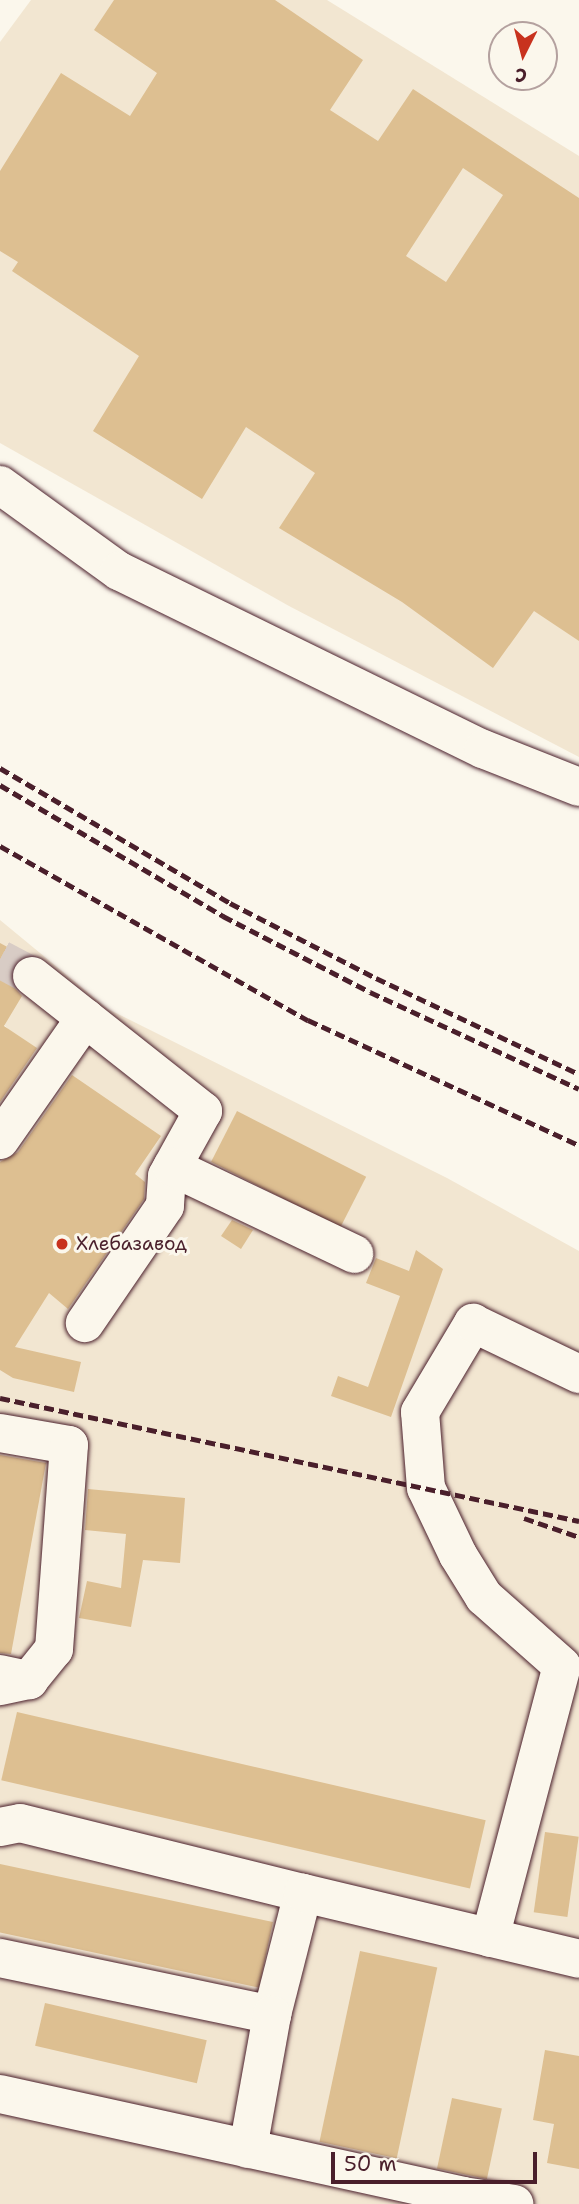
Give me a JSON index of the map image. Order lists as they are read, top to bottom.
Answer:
{
  "places": ["Хлебазавод"],
  "scale_bar": "50 m",
  "north": "bottom"
}
